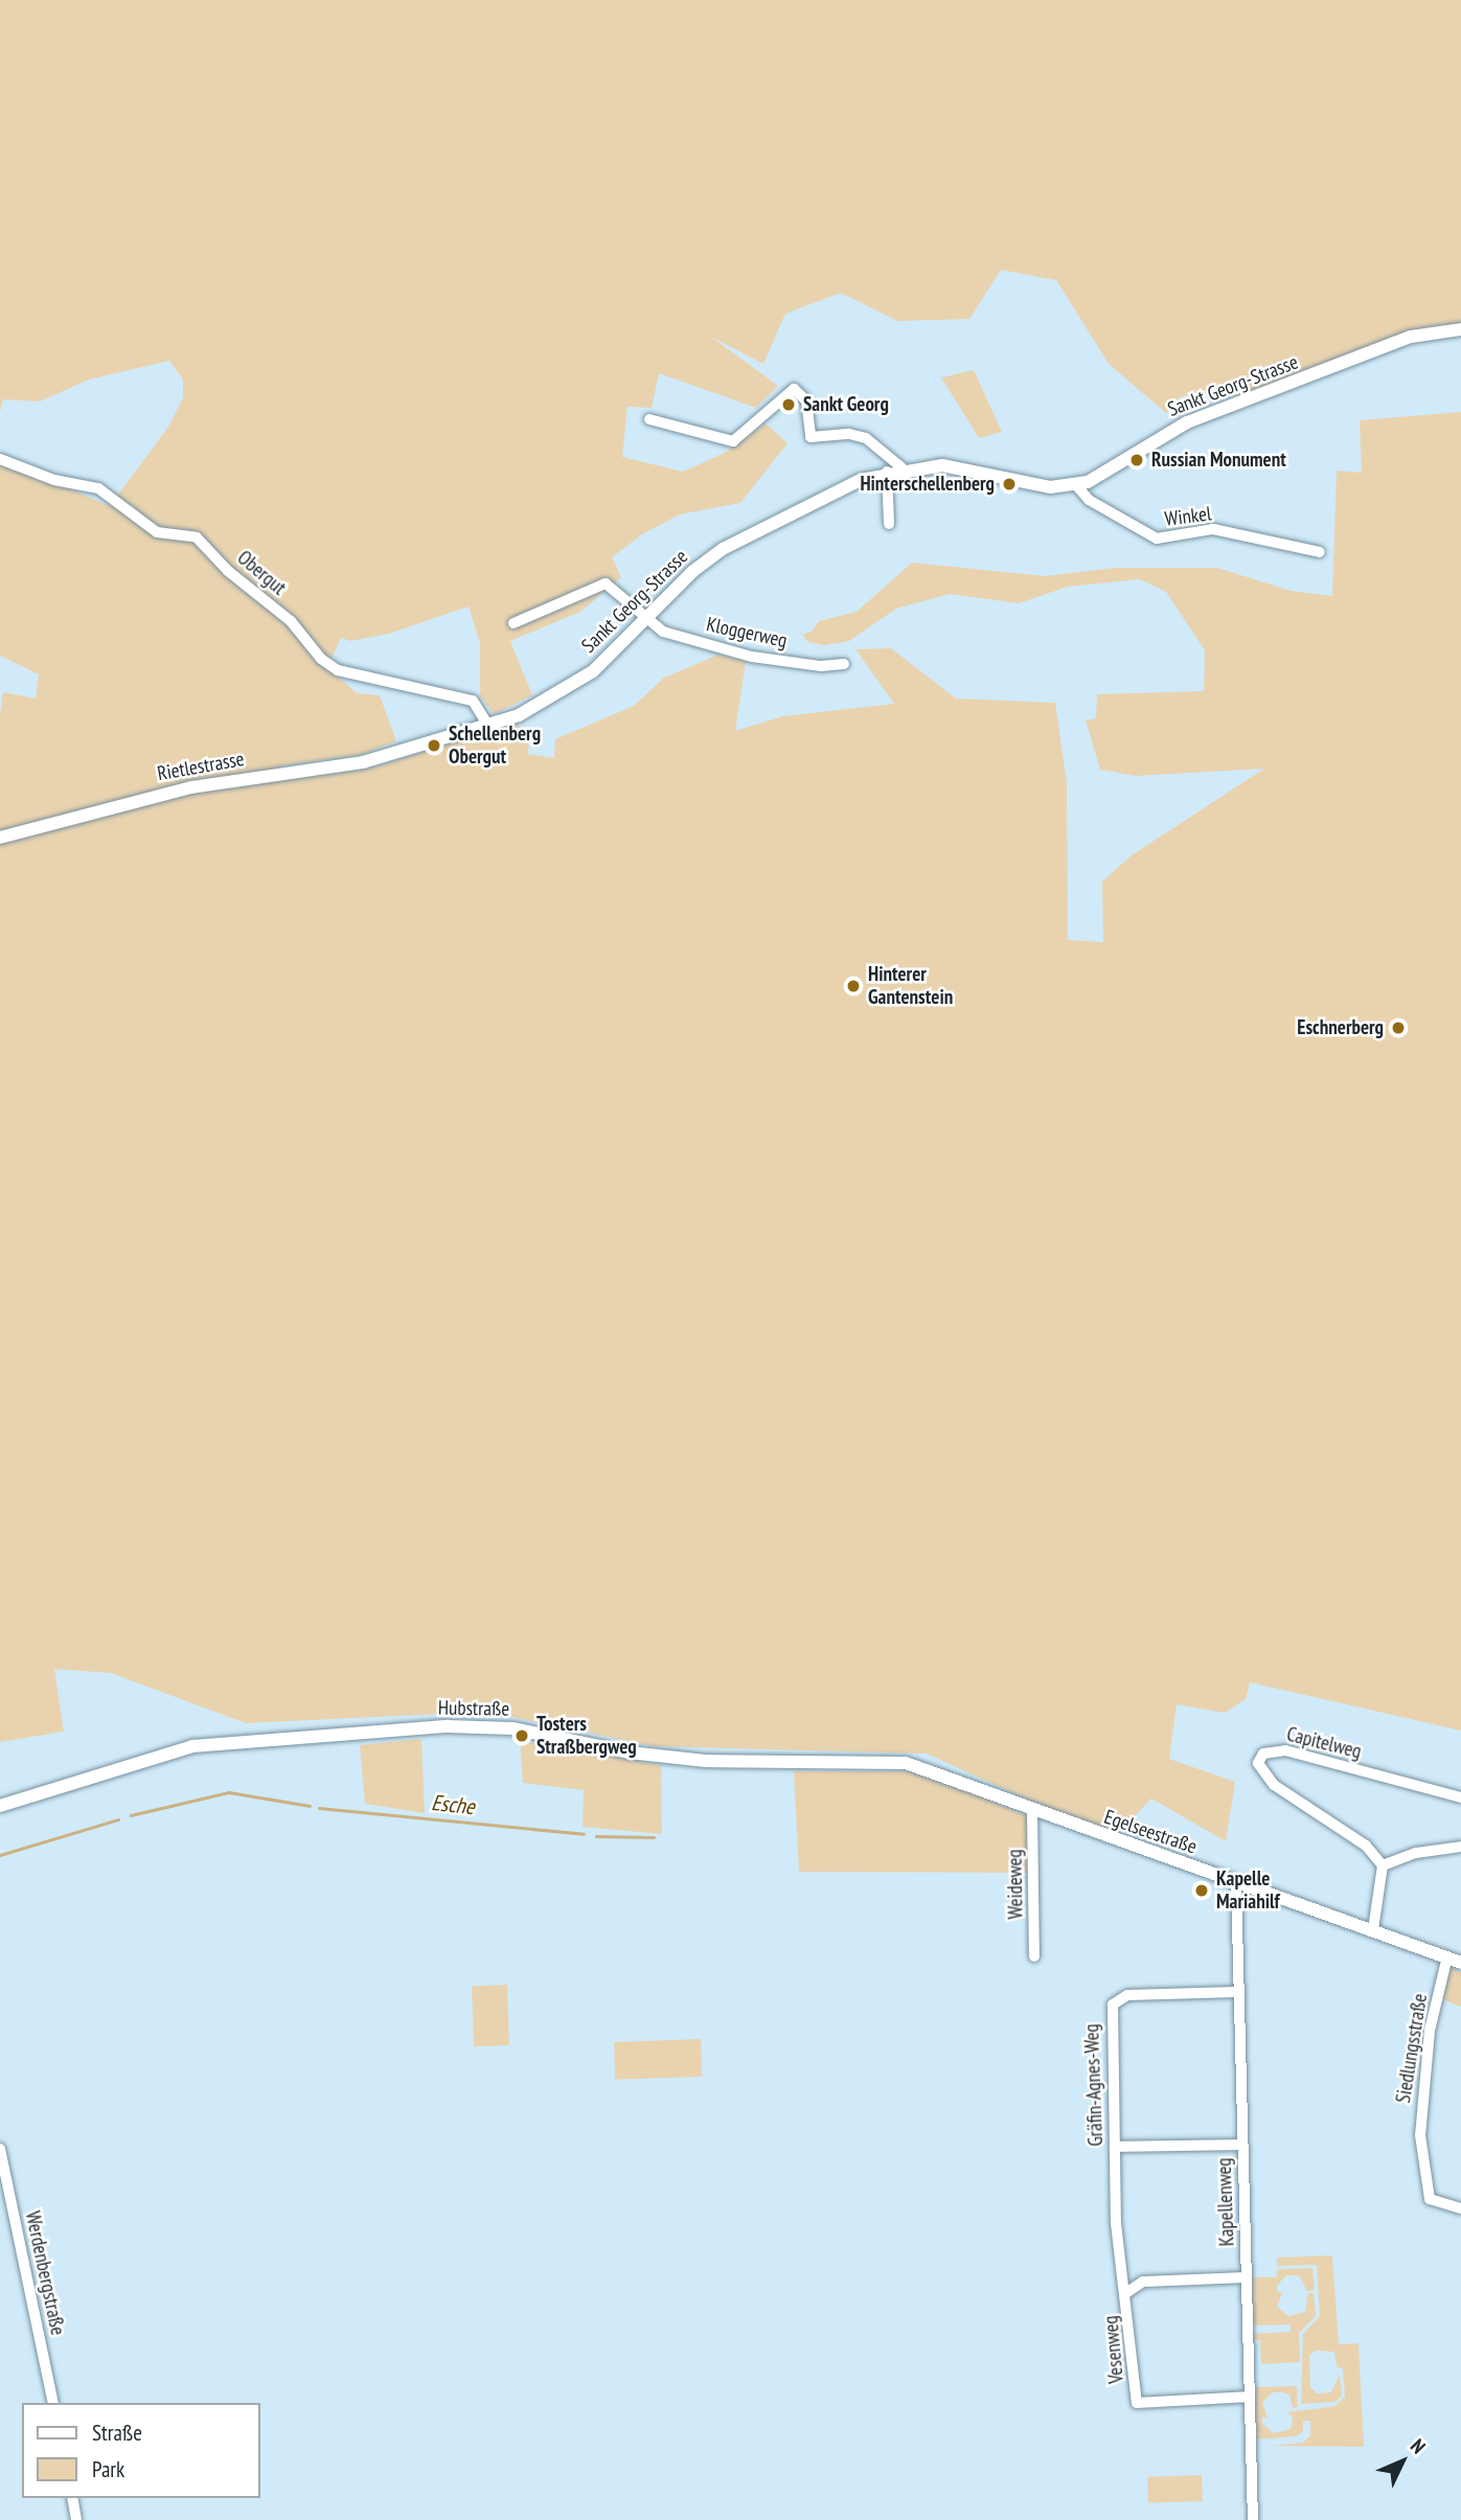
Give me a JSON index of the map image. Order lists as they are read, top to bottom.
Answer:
{
  "streets": {
    "street": [
      "Sankt Georg-Strasse",
      "Winkel",
      "Obergut",
      "Kloggerweg",
      "Rietlestrasse",
      "Hubstraße",
      "Capitelweg",
      "Egelseestraße",
      "Weideweg",
      "Siedlungsstraße",
      "Gräfin-Agnes-Weg",
      "Kapellenweg",
      "Werdenbergstraße",
      "Vesenweg"
    ]
  },
  "crossings": [
    ["Sankt Georg-Strasse", "Winkel"],
    ["Sankt Georg-Strasse", "Obergut"],
    ["Sankt Georg-Strasse", "Kloggerweg"],
    ["Sankt Georg-Strasse", "Rietlestrasse"],
    ["Hubstraße", "Egelseestraße"],
    ["Hubstraße", "Weideweg"],
    ["Egelseestraße", "Weideweg"],
    ["Egelseestraße", "Siedlungsstraße"],
    ["Egelseestraße", "Kapellenweg"],
    ["Gräfin-Agnes-Weg", "Kapellenweg"],
    ["Gräfin-Agnes-Weg", "Vesenweg"],
    ["Kapellenweg", "Vesenweg"]
  ],
  "water": ["Esche"],
  "places": [
    "Sankt Georg",
    "Russian Monument",
    "Hinterschellenberg",
    "Schellenberg Obergut",
    "Hinterer Gantenstein",
    "Eschnerberg",
    "Tosters Straßbergweg",
    "Kapelle Mariahilf"
  ],
  "legend": ["Straße", "Park"],
  "north": "top right"
}
